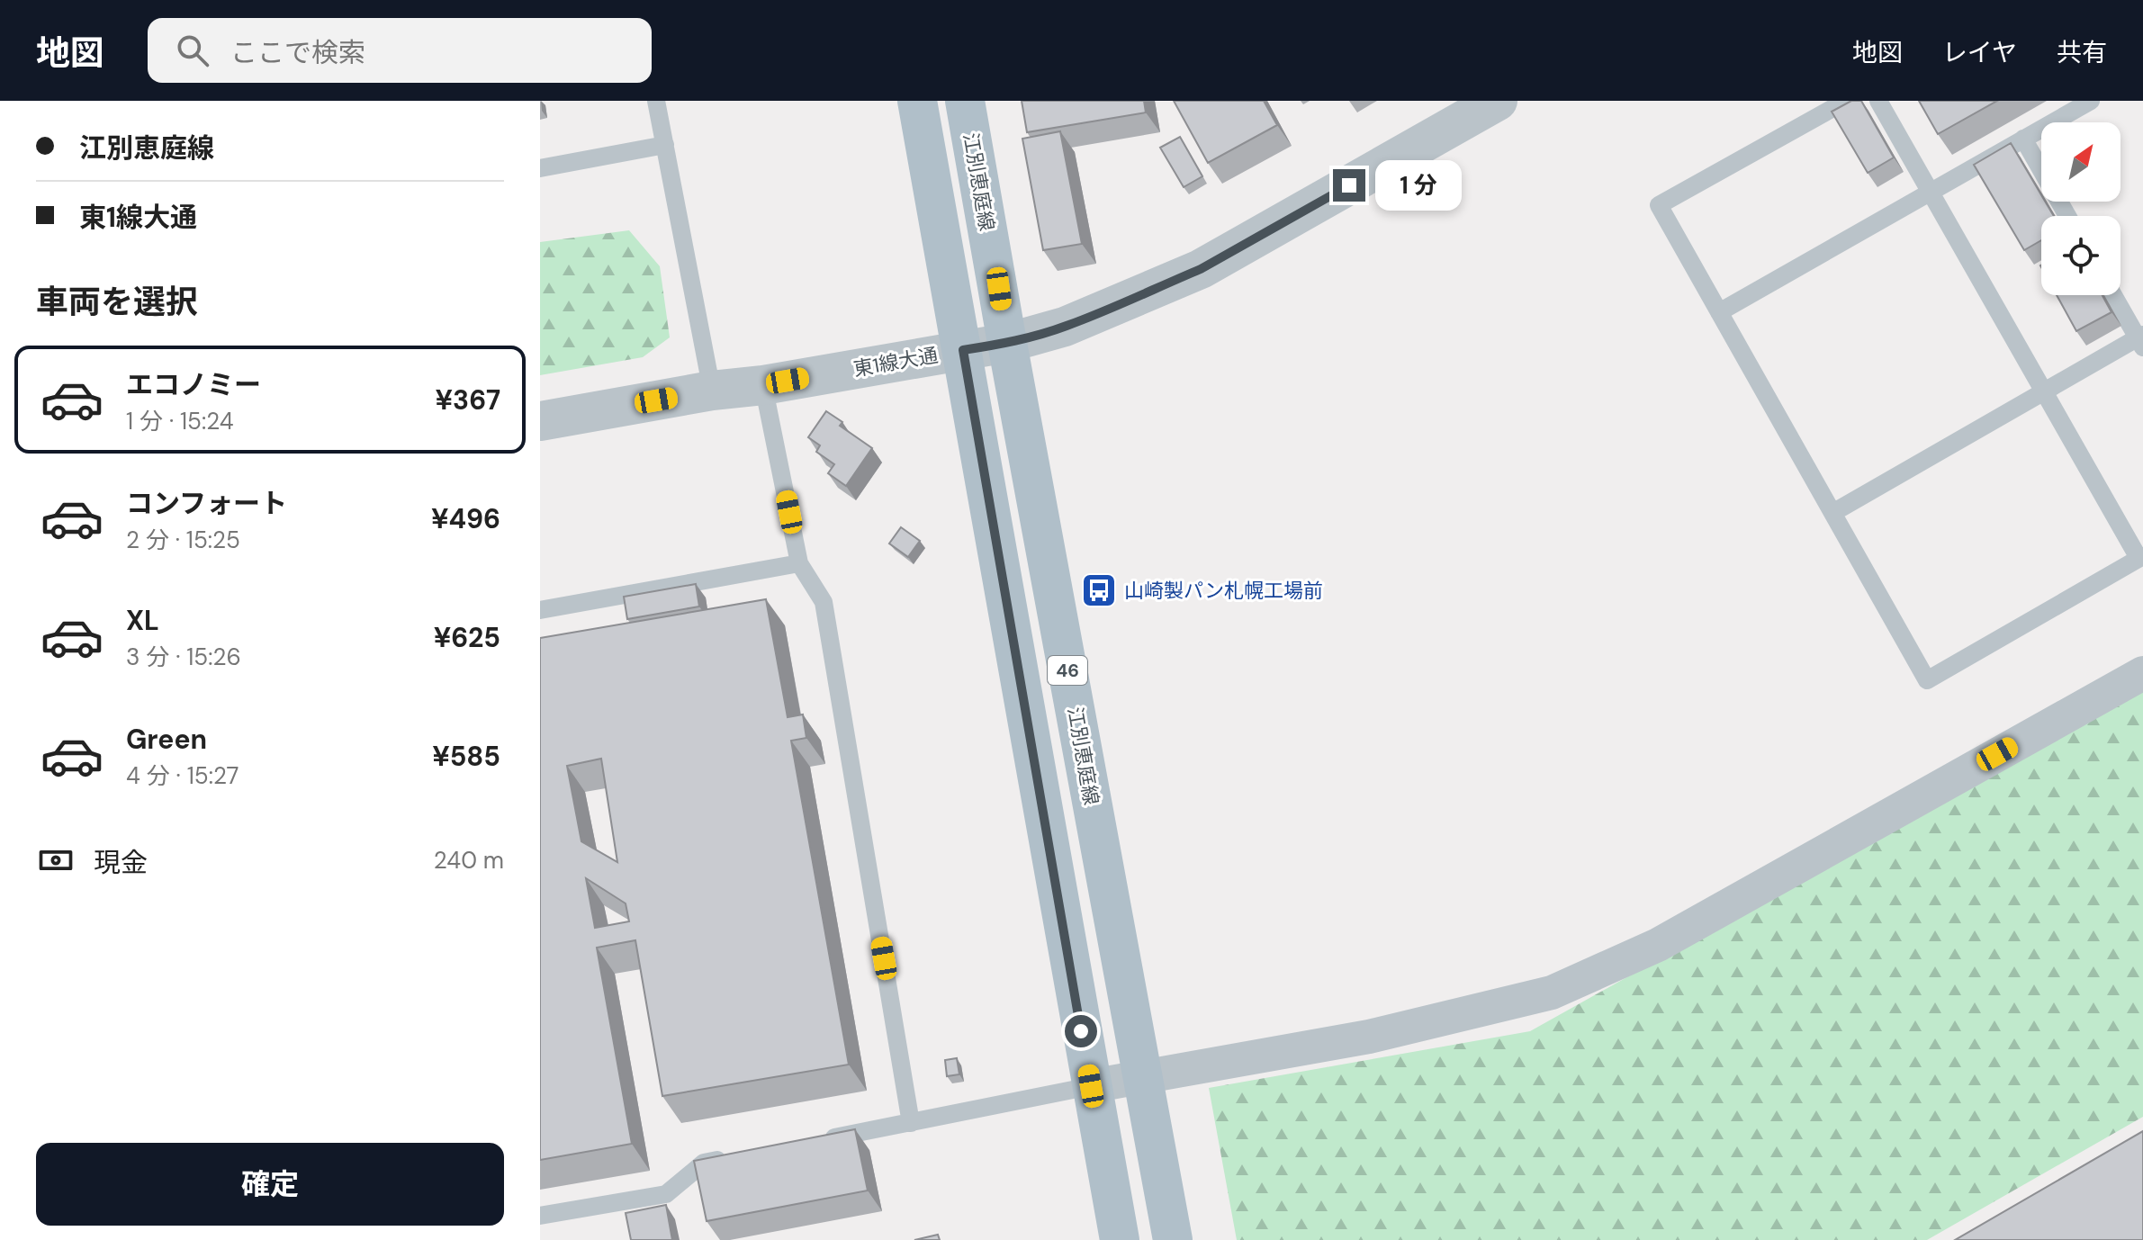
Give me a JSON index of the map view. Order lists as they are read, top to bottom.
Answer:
{
  "streets": {
    "main road": ["江別恵庭線", "46"],
    "street": ["東1線大通"]
  },
  "crossings": [
    ["江別恵庭線", "東1線大通"],
    ["東1線大通", "46"]
  ],
  "places": {
    "bus stop": ["山崎製パン札幌工場前"]
  },
  "north": "top right",
  "page": {
    "header": "地図",
    "search": "ここで検索",
    "nav": ["地図", "レイヤ", "共有"],
    "banner": ["江別恵庭線", "東1線大通"],
    "bubble": "1 分",
    "heading": "車両を選択",
    "list": [
      {
        "name": "エコノミー",
        "note": "1 分 · 15:24",
        "value": "¥367"
      },
      {
        "name": "コンフォート",
        "note": "2 分 · 15:25",
        "value": "¥496"
      },
      {
        "name": "XL",
        "note": "3 分 · 15:26",
        "value": "¥625"
      },
      {
        "name": "Green",
        "note": "4 分 · 15:27",
        "value": "¥585"
      }
    ],
    "pay": ["現金", "240 m"],
    "buttons": "確定"
  }
}
